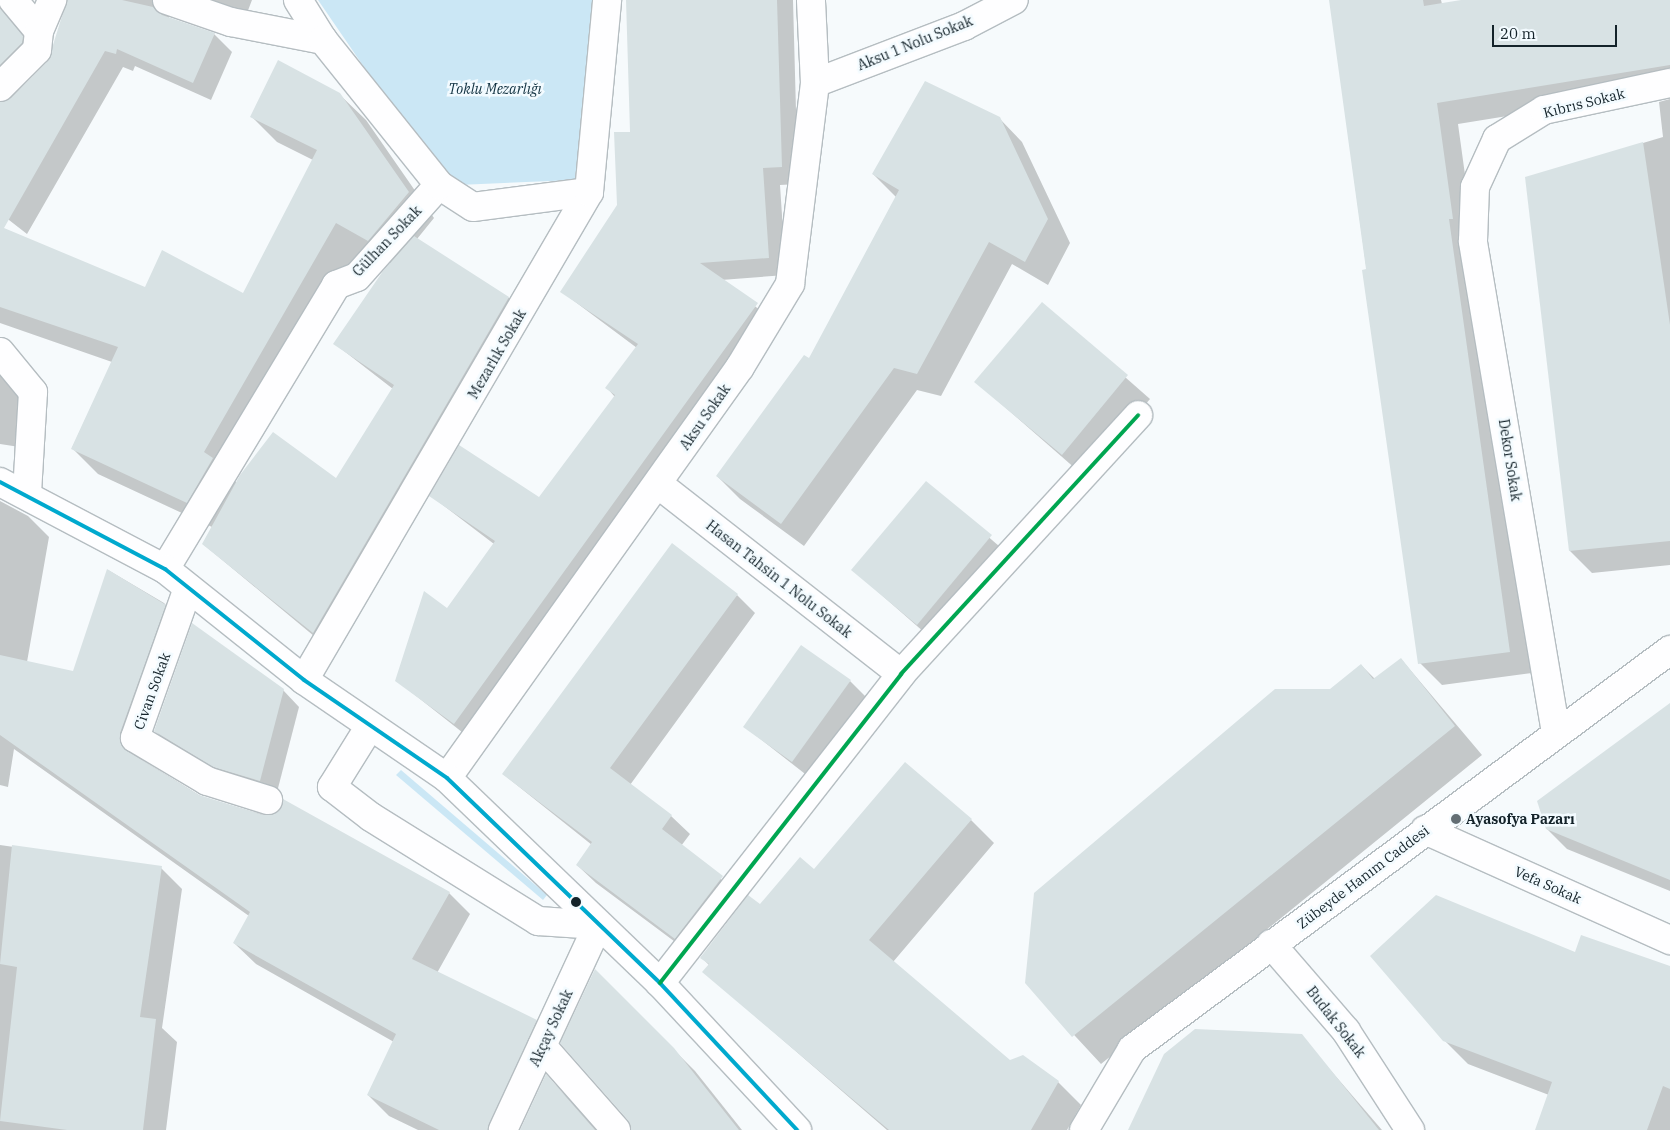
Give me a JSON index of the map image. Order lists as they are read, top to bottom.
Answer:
{
  "streets": {
    "street": [
      "Aksu 1 Nolu Sokak",
      "Kıbrıs Sokak",
      "Gülhan Sokak",
      "Mezarlık Sokak",
      "Aksu Sokak",
      "Dekor Sokak",
      "Hasan Tahsin 1 Nolu Sokak",
      "Civan Sokak",
      "Zübeyde Hanım Caddesi",
      "Vefa Sokak",
      "Budak Sokak",
      "Akçay Sokak"
    ]
  },
  "crossings": [
    ["Aksu 1 Nolu Sokak", "Aksu Sokak"],
    ["Kıbrıs Sokak", "Dekor Sokak"],
    ["Aksu Sokak", "Hasan Tahsin 1 Nolu Sokak"],
    ["Dekor Sokak", "Zübeyde Hanım Caddesi"],
    ["Zübeyde Hanım Caddesi", "Vefa Sokak"],
    ["Zübeyde Hanım Caddesi", "Budak Sokak"]
  ],
  "parks": ["Toklu Mezarlığı"],
  "places": ["Ayasofya Pazarı"],
  "scale_bar": "20 m"
}
